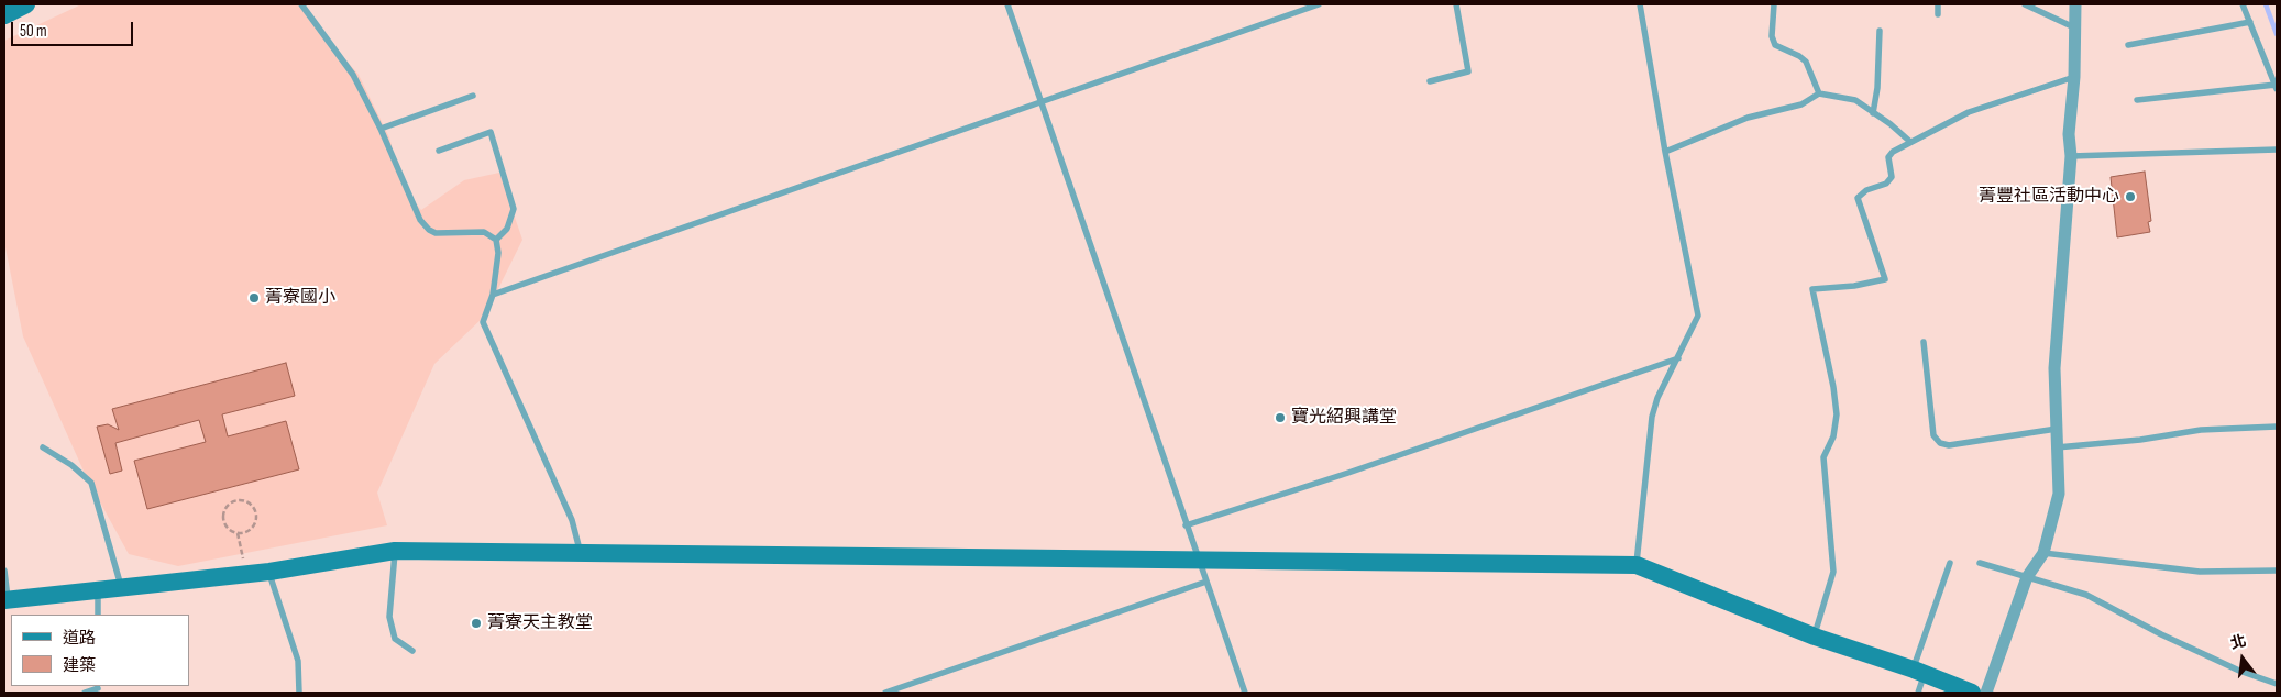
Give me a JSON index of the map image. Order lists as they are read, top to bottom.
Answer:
{
  "places": [
    "菁豐社區活動中心",
    "菁寮國小",
    "寶光紹興講堂",
    "菁寮天主教堂"
  ],
  "legend": ["道路", "建築"],
  "scale_bar": "50 m",
  "north": "top"
}
